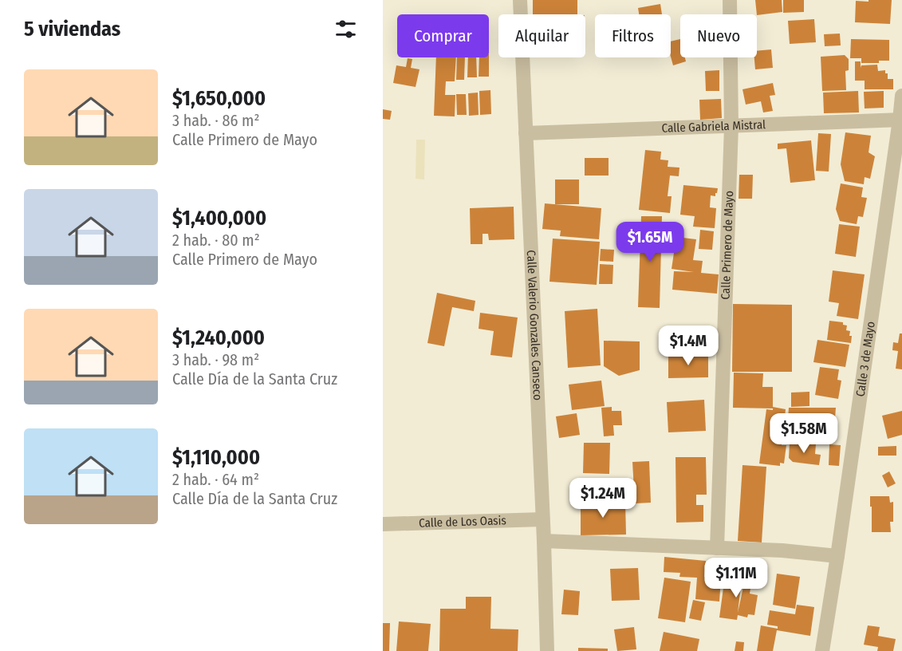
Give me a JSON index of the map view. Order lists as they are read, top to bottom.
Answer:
{
  "streets": {
    "street": [
      "Calle Gabriela Mistral",
      "Calle Primero de Mayo",
      "Calle Valerio Gonzales Canseco",
      "Calle 3 de Mayo",
      "Calle de Los Oasis"
    ]
  },
  "crossings": [
    ["Calle Gabriela Mistral", "Calle Primero de Mayo"],
    ["Calle Gabriela Mistral", "Calle Valerio Gonzales Canseco"],
    ["Calle Gabriela Mistral", "Calle 3 de Mayo"],
    ["Calle Valerio Gonzales Canseco", "Calle de Los Oasis"]
  ],
  "page": {
    "heading": "5 viviendas",
    "chip": [
      "Comprar",
      "Alquilar",
      "Filtros",
      "Nuevo"
    ],
    "list": [
      {
        "name": "$1,650,000",
        "note": "3 hab. · 86 m² · Calle Primero de Mayo"
      },
      {
        "name": "$1,400,000",
        "note": "2 hab. · 80 m² · Calle Primero de Mayo"
      },
      {
        "name": "$1,240,000",
        "note": "3 hab. · 98 m² · Calle Día de la Santa Cruz"
      },
      {
        "name": "$1,110,000",
        "note": "2 hab. · 64 m² · Calle Día de la Santa Cruz"
      }
    ],
    "price": [
      "$1.65M",
      "$1.4M",
      "$1.58M",
      "$1.24M",
      "$1.11M"
    ]
  }
}
